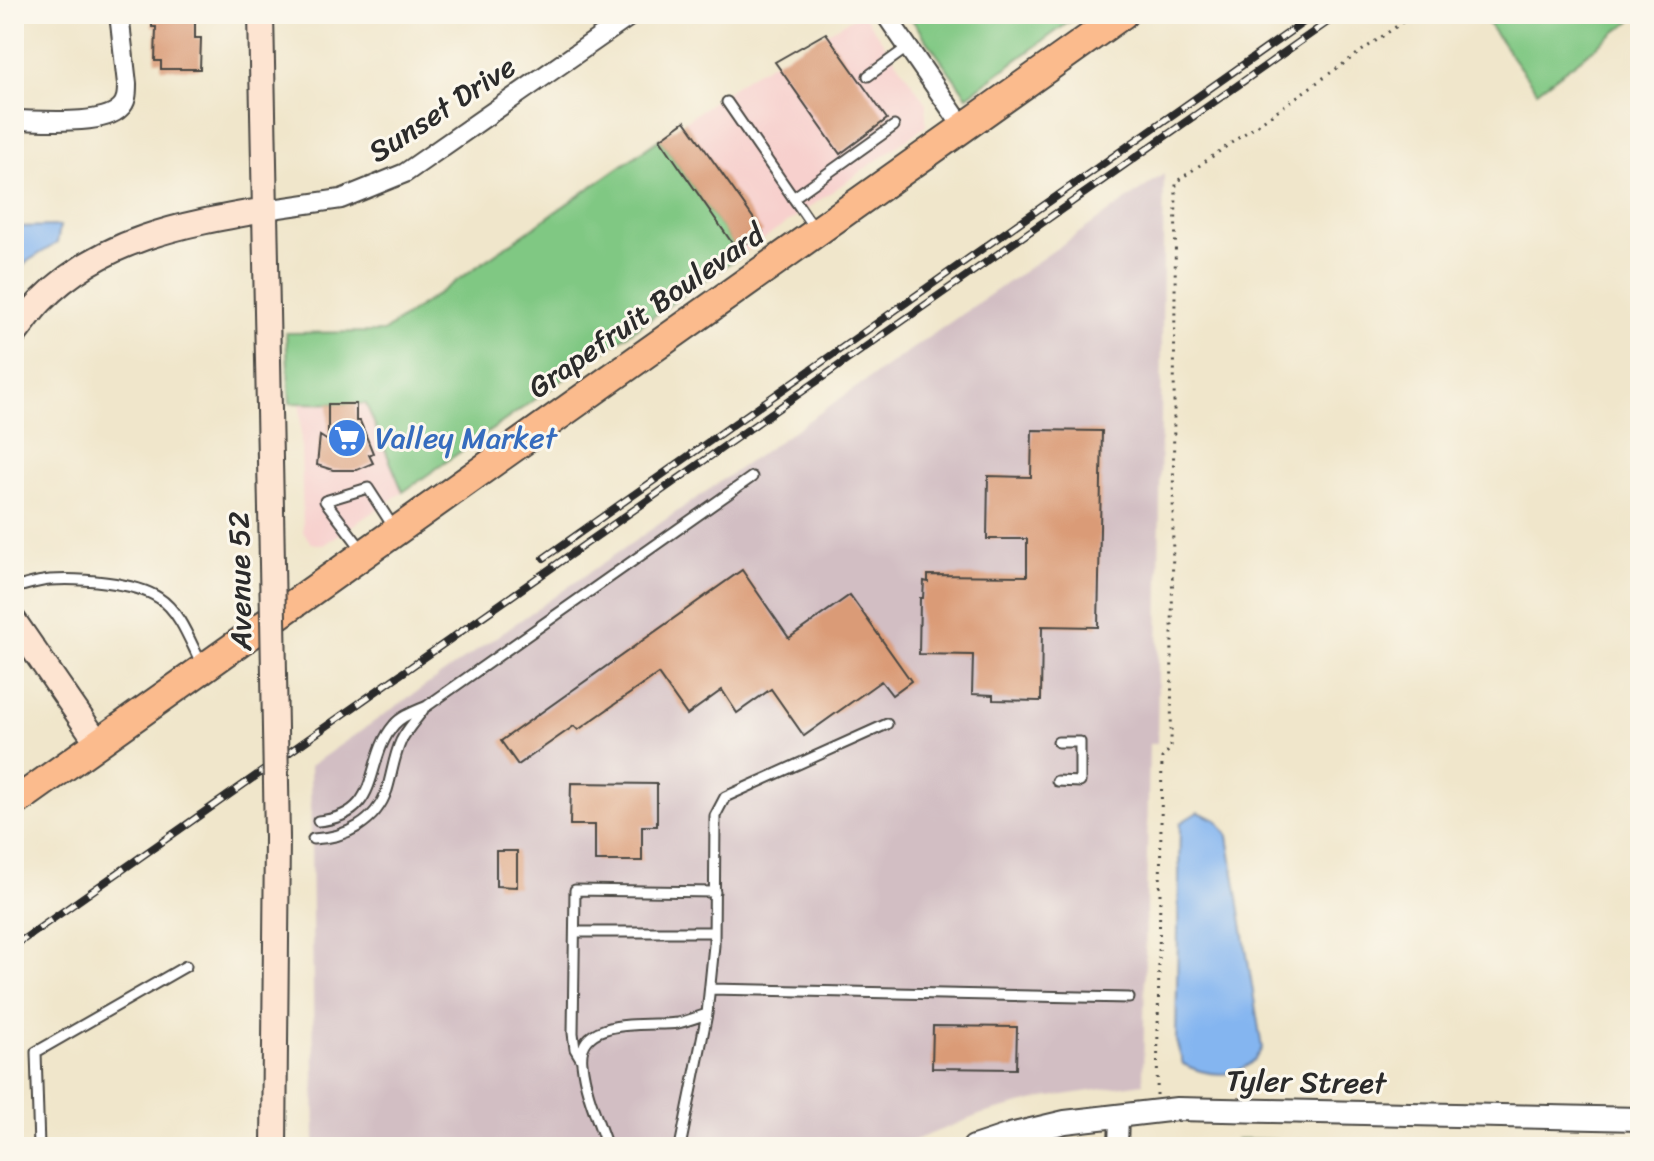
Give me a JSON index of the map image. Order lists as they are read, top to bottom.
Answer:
{
  "streets": {
    "main road": ["Grapefruit Boulevard", "Avenue 52"],
    "street": ["Sunset Drive", "Tyler Street"]
  },
  "crossings": [
    ["Sunset Drive", "Avenue 52"]
  ],
  "places": {
    "supermarket": ["Valley Market"]
  }
}
